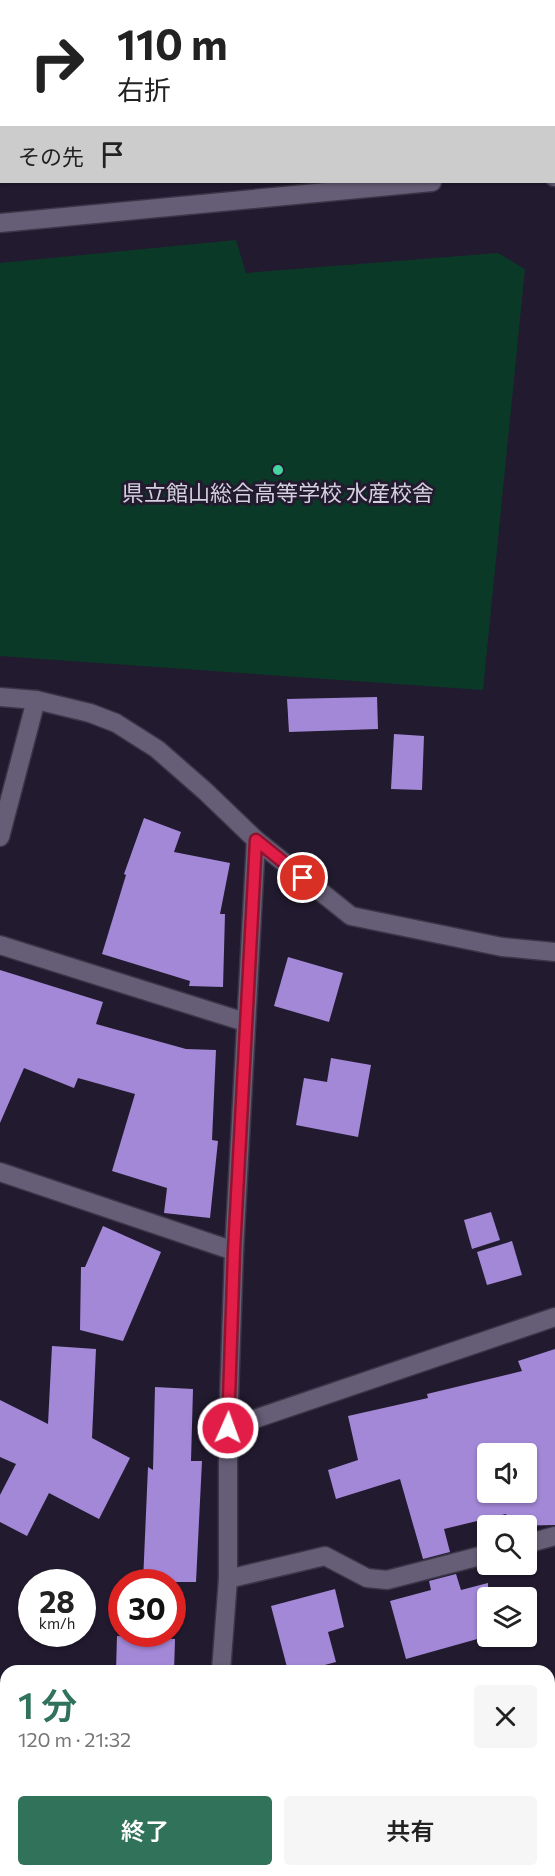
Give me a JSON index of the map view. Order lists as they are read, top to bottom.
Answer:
{
  "places": ["県立館山総合高等学校 水産校舎"],
  "page": {
    "turn": ["110 m", "右折"],
    "then": "その先",
    "speed": "28 km/h",
    "limit": "30",
    "heading": ["1 分", "120 m · 21:32"],
    "buttons": ["終了", "共有"]
  }
}
